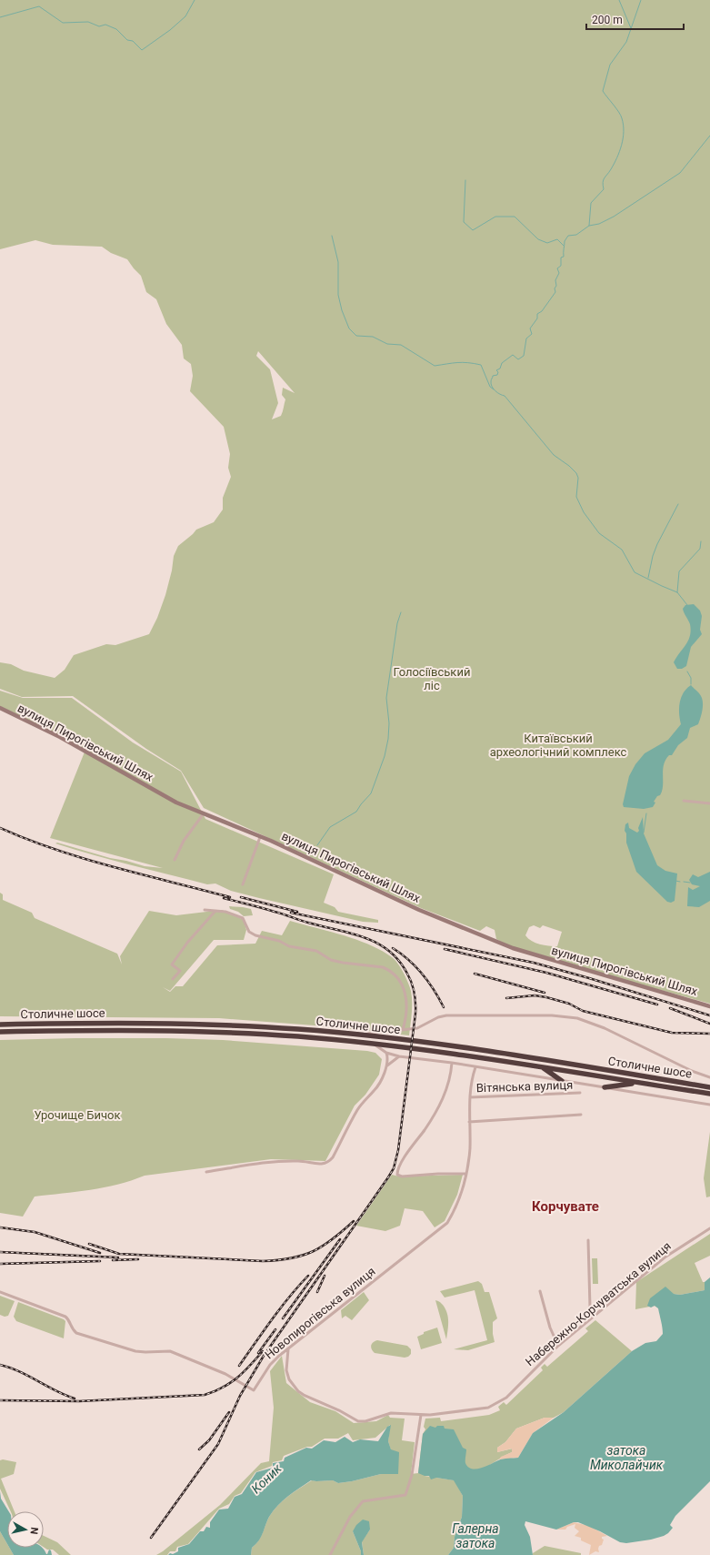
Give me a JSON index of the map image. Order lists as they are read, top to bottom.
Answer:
{
  "streets": {
    "highway": ["Столичне шосе"],
    "street": [
      "вулиця Пирогівський Шлях",
      "Вітянська вулиця",
      "Набережно-Корчуватська вулиця",
      "Новопирогівська вулиця"
    ]
  },
  "crossings": [
    ["Вітянська вулиця", "Новопирогівська вулиця"],
    ["Набережно-Корчуватська вулиця", "Новопирогівська вулиця"]
  ],
  "districts": ["Корчувате"],
  "water": ["затока Миколайчик", "Коник", "Галерна затока"],
  "parks": ["Голосіївський ліс", "Китаївський археологічний комплекс", "Урочище Бичок"],
  "scale_bar": "200 m",
  "north": "right"
}
